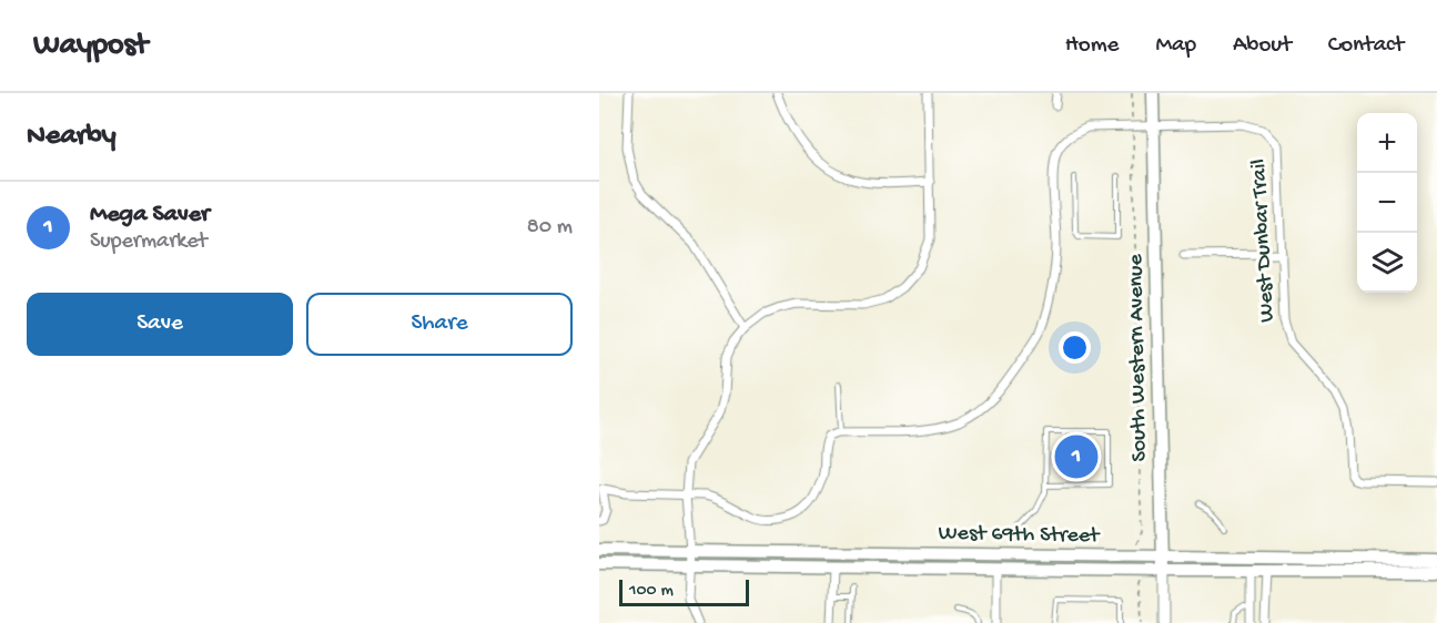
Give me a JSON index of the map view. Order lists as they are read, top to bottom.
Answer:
{
  "streets": {
    "main road": ["South Western Avenue", "West 69th Street"],
    "street": ["West Dunbar Trail"]
  },
  "crossings": [
    ["West Dunbar Trail", "South Western Avenue"],
    ["South Western Avenue", "West 69th Street"]
  ],
  "scale_bar": "100 m",
  "page": {
    "header": "Waypost",
    "nav": [
      "Home",
      "Map",
      "About",
      "Contact"
    ],
    "heading": "Nearby",
    "map_buttons": ["+", "−"],
    "list": [
      {
        "mark": "1",
        "name": "Mega Saver",
        "note": "Supermarket",
        "value": "80 m"
      }
    ],
    "buttons": ["Save", "Share"],
    "pins": "1",
    "scale": "100 m"
  }
}
